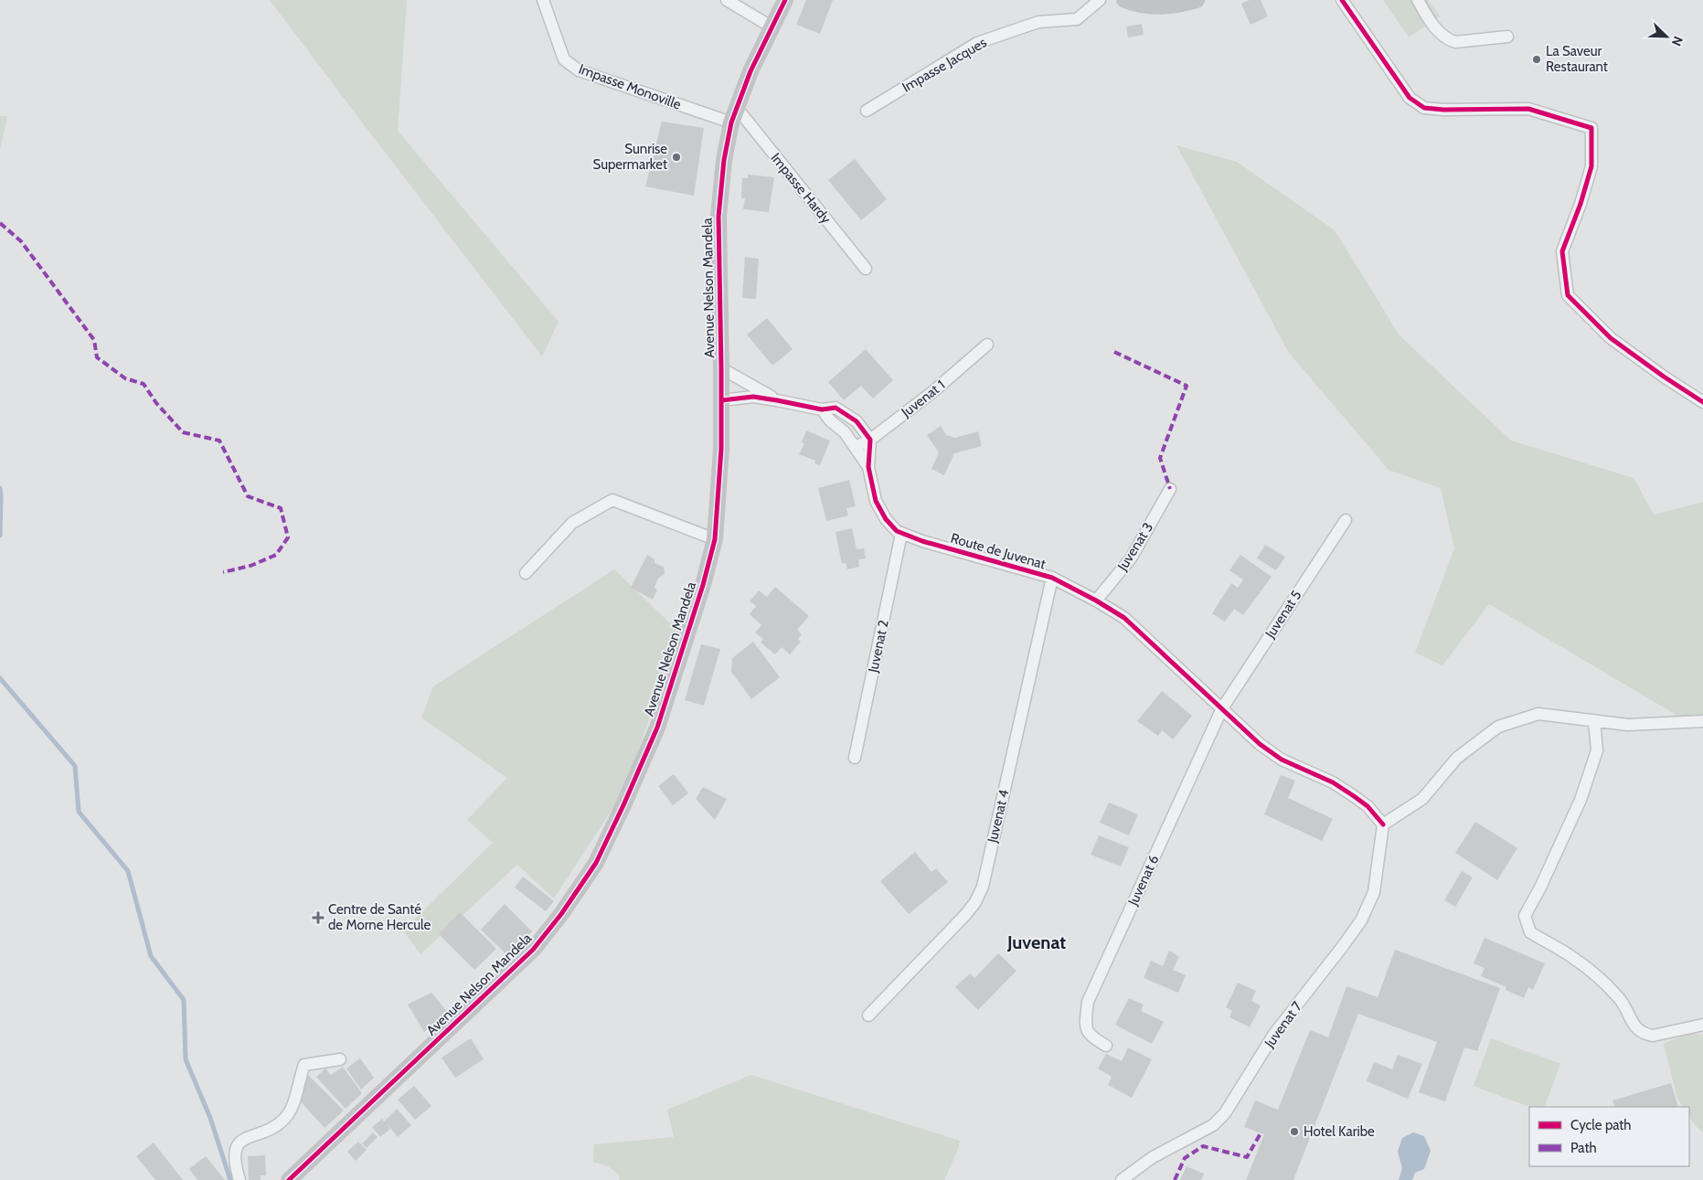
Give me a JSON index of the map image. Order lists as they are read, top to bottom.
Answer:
{
  "streets": {
    "street": [
      "Impasse Jacques",
      "Impasse Monoville",
      "Impasse Hardy",
      "Avenue Nelson Mandela",
      "Juvenat 1",
      "Juvenat 3",
      "Route de Juvenat",
      "Juvenat 5",
      "Juvenat 2",
      "Juvenat 4",
      "Juvenat 6",
      "Juvenat 7"
    ]
  },
  "crossings": [
    ["Impasse Monoville", "Impasse Hardy"],
    ["Impasse Monoville", "Avenue Nelson Mandela"],
    ["Impasse Hardy", "Avenue Nelson Mandela"],
    ["Juvenat 1", "Route de Juvenat"],
    ["Juvenat 3", "Route de Juvenat"],
    ["Route de Juvenat", "Juvenat 5"],
    ["Route de Juvenat", "Juvenat 2"],
    ["Route de Juvenat", "Juvenat 4"],
    ["Route de Juvenat", "Juvenat 6"],
    ["Route de Juvenat", "Juvenat 7"],
    ["Juvenat 5", "Juvenat 6"]
  ],
  "districts": ["Juvenat"],
  "places": {
    "other": ["La Saveur Restaurant", "Sunrise Supermarket", "Hotel Karibe"],
    "health": ["Centre de Santé de Morne Hercule"]
  },
  "legend": ["Cycle path", "Path"],
  "north": "bottom right"
}
